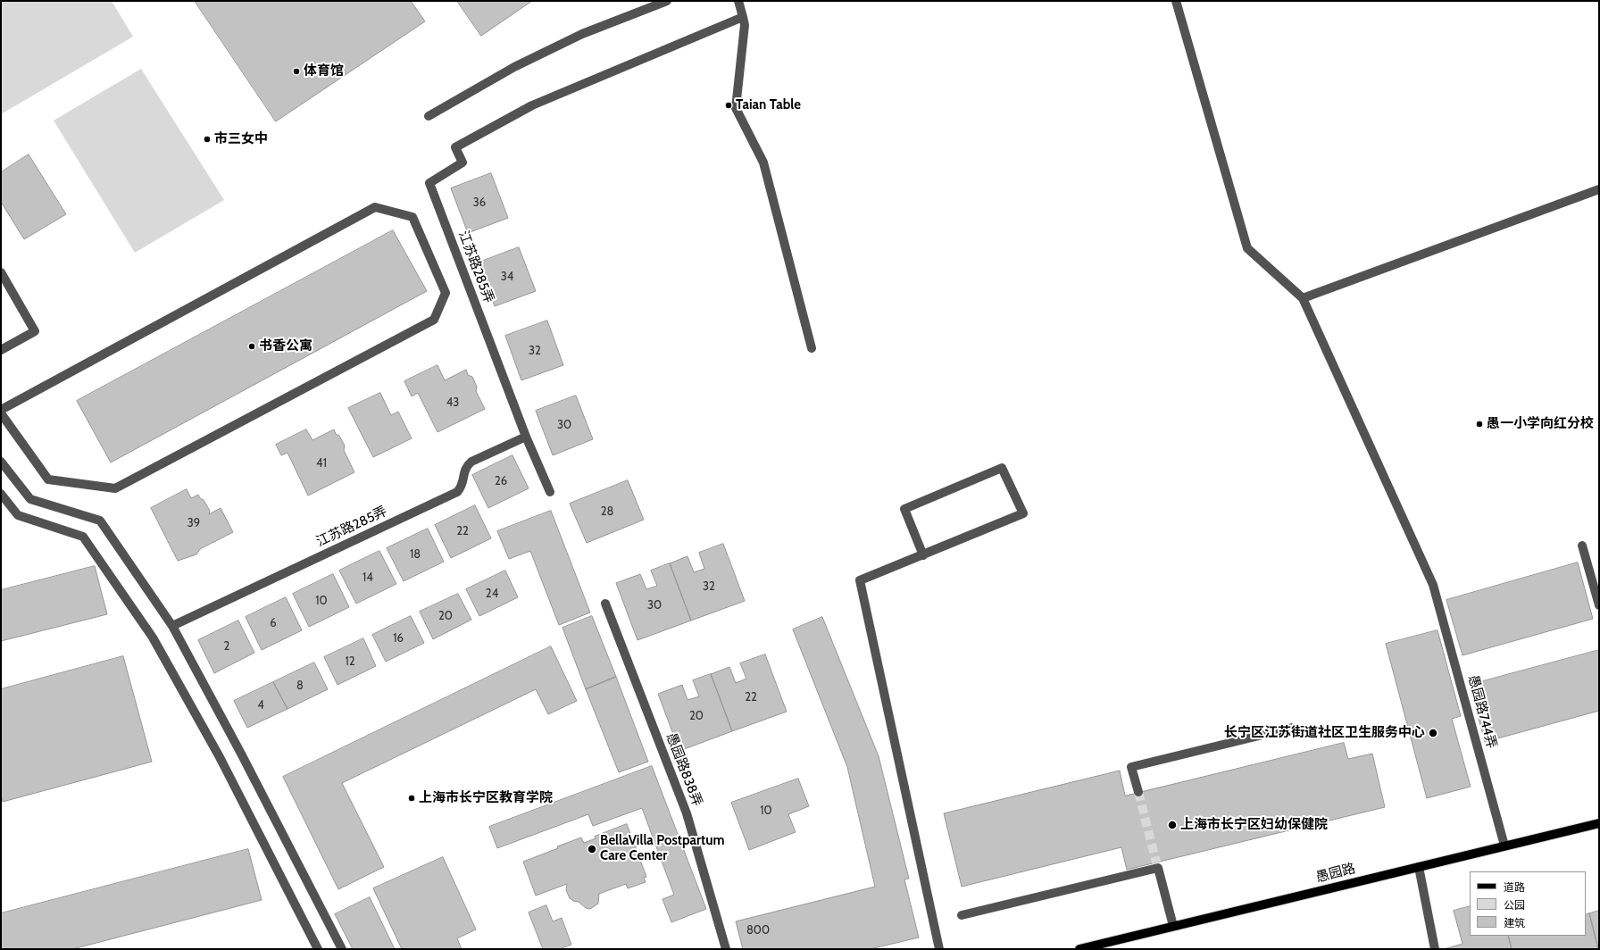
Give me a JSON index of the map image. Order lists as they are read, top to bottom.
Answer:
{
  "streets": {
    "main road": ["愚园路"],
    "lane": ["江苏路285弄", "愚园路744弄", "愚园路838弄"]
  },
  "crossings": [
    ["愚园路744弄", "愚园路"]
  ],
  "places": [
    "体育馆",
    "Taian Table",
    "市三女中",
    "书香公寓",
    "愚一小学向红分校",
    "长宁区江苏街道社区卫生服务中心",
    "上海市长宁区教育学院",
    "上海市长宁区妇幼保健院",
    "BellaVilla Postpartum Care Center"
  ],
  "house_numbers": [
    "36",
    "34",
    "32",
    "43",
    "30",
    "41",
    "26",
    "28",
    "39",
    "22",
    "18",
    "14",
    "32",
    "24",
    "10",
    "30",
    "20",
    "6",
    "16",
    "2",
    "12",
    "8",
    "22",
    "4",
    "20",
    "10",
    "800"
  ],
  "legend": ["道路", "公园", "建筑"]
}
